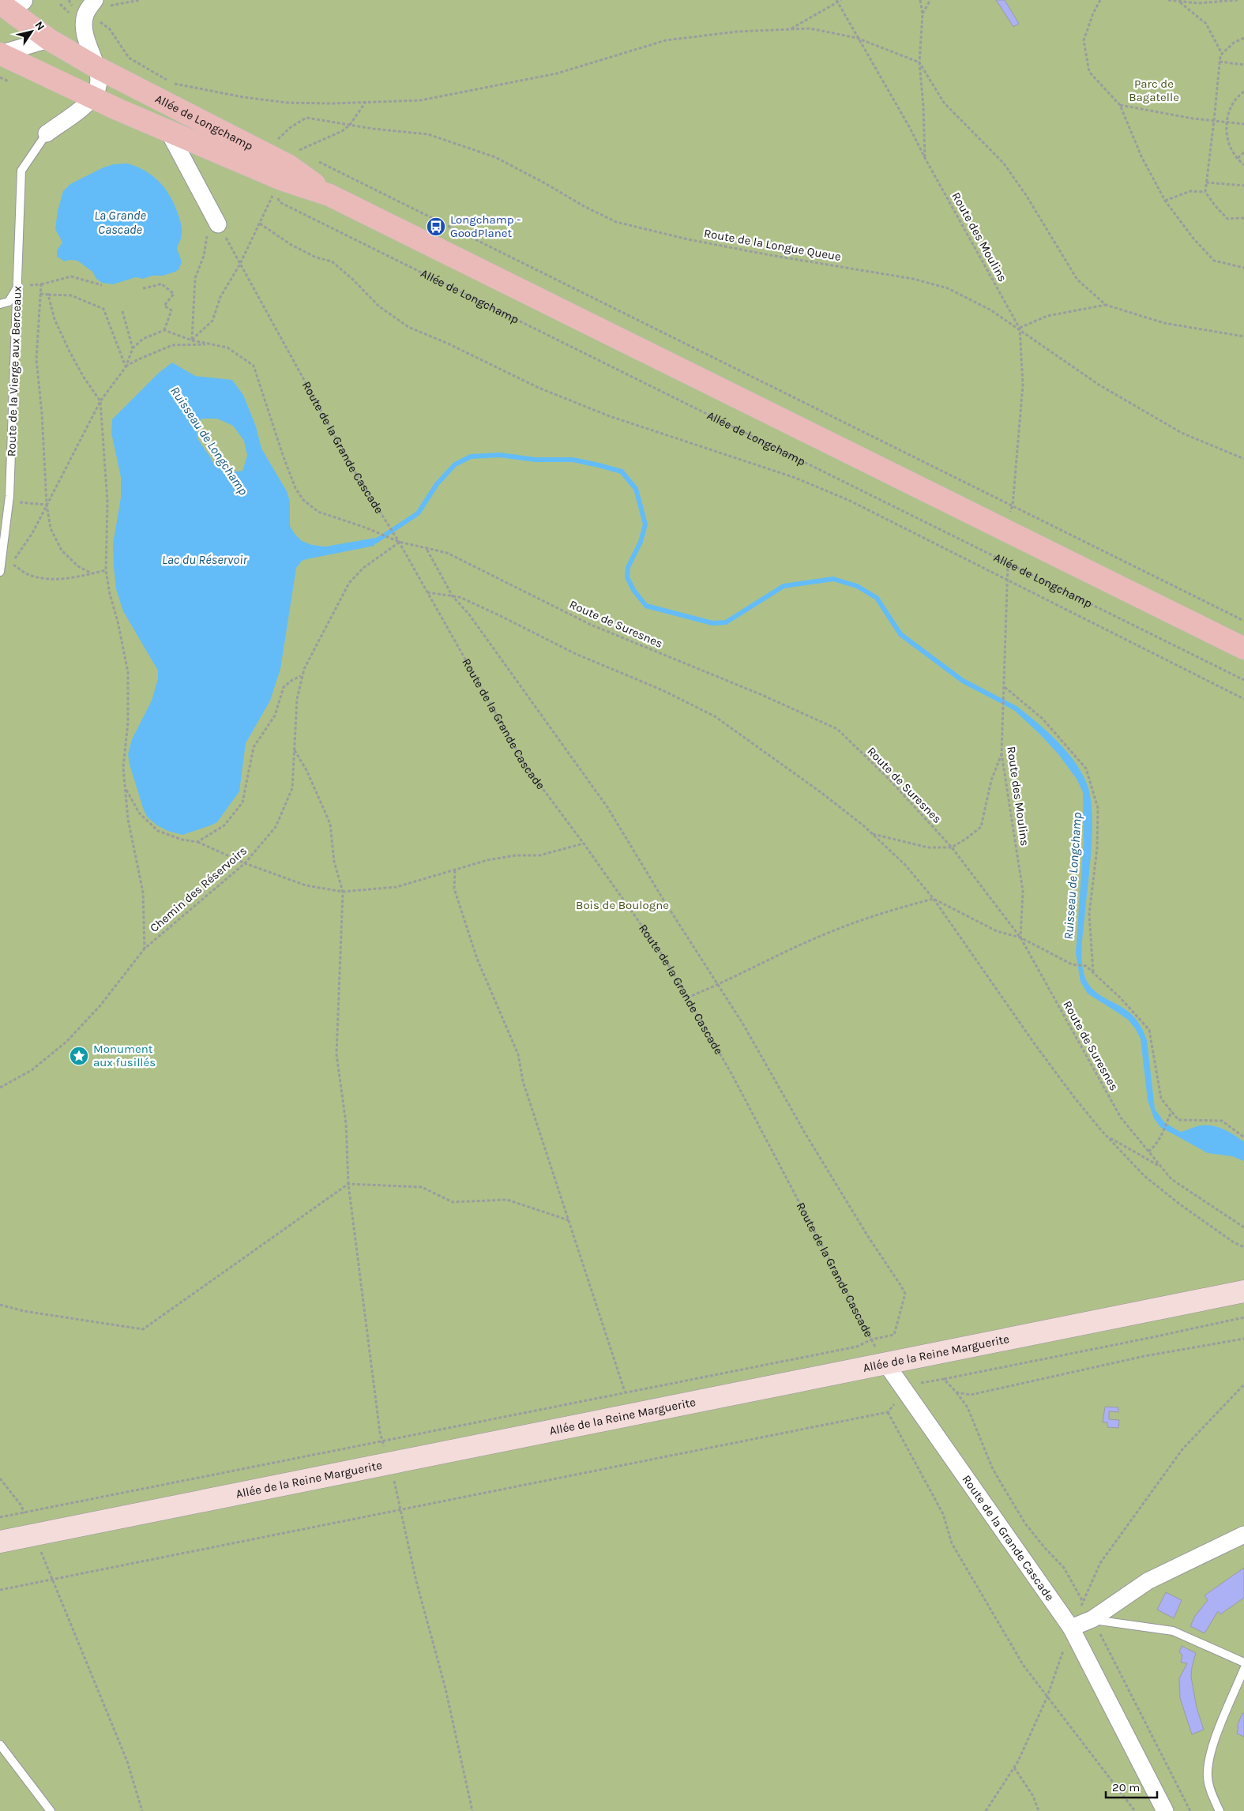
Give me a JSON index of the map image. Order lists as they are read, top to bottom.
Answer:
{
  "streets": {
    "main road": ["Allée de Longchamp", "Allée de la Reine Marguerite"],
    "street": ["Route de la Grande Cascade"],
    "lane": ["Route de la Vierge aux Berceaux"],
    "path": [
      "Route des Moulins",
      "Route de la Longue Queue",
      "Route de Suresnes",
      "Chemin des Réservoirs"
    ]
  },
  "crossings": [
    ["Allée de Longchamp", "Route des Moulins"],
    ["Route des Moulins", "Route de la Longue Queue"],
    ["Route des Moulins", "Route de Suresnes"],
    ["Route de la Grande Cascade", "Route de Suresnes"],
    ["Route de la Grande Cascade", "Chemin des Réservoirs"],
    ["Route de la Grande Cascade", "Allée de la Reine Marguerite"],
    ["Route de Suresnes", "Chemin des Réservoirs"]
  ],
  "water": ["La Grande Cascade", "Ruisseau de Longchamp", "Lac du Réservoir"],
  "parks": ["Parc de Bagatelle", "Bois de Boulogne"],
  "places": {
    "bus stop": ["Longchamp - GoodPlanet"],
    "place": ["Monument aux fusillés"]
  },
  "scale_bar": "20 m",
  "north": "top right"
}
